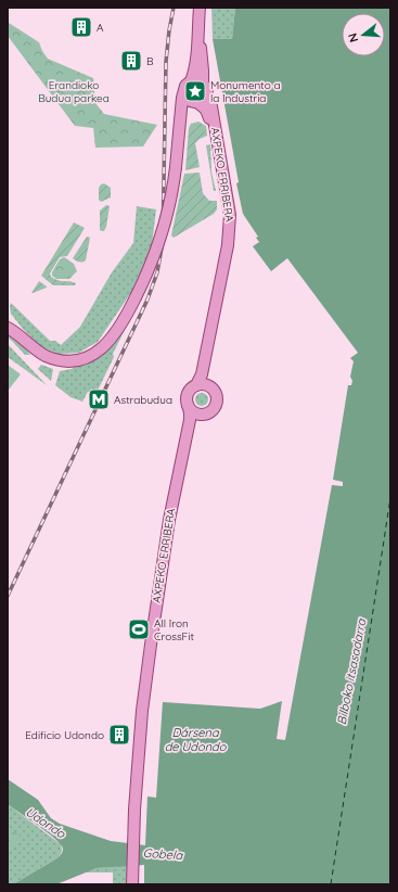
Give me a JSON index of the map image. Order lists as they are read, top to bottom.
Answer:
{
  "streets": {
    "main road": ["AXPEKO ERRIBERA"]
  },
  "water": [
    "Bilboko itsasadarra",
    "Dársena de Udondo",
    "Udondo",
    "Gobela"
  ],
  "parks": ["Erandioko Budua parkea"],
  "places": {
    "building": ["A", "B", "Edificio Udondo"],
    "place": ["Monumento a la Industria"],
    "metro station": ["Astrabudua"],
    "sports": ["All Iron CrossFit"]
  },
  "north": "left"
}
